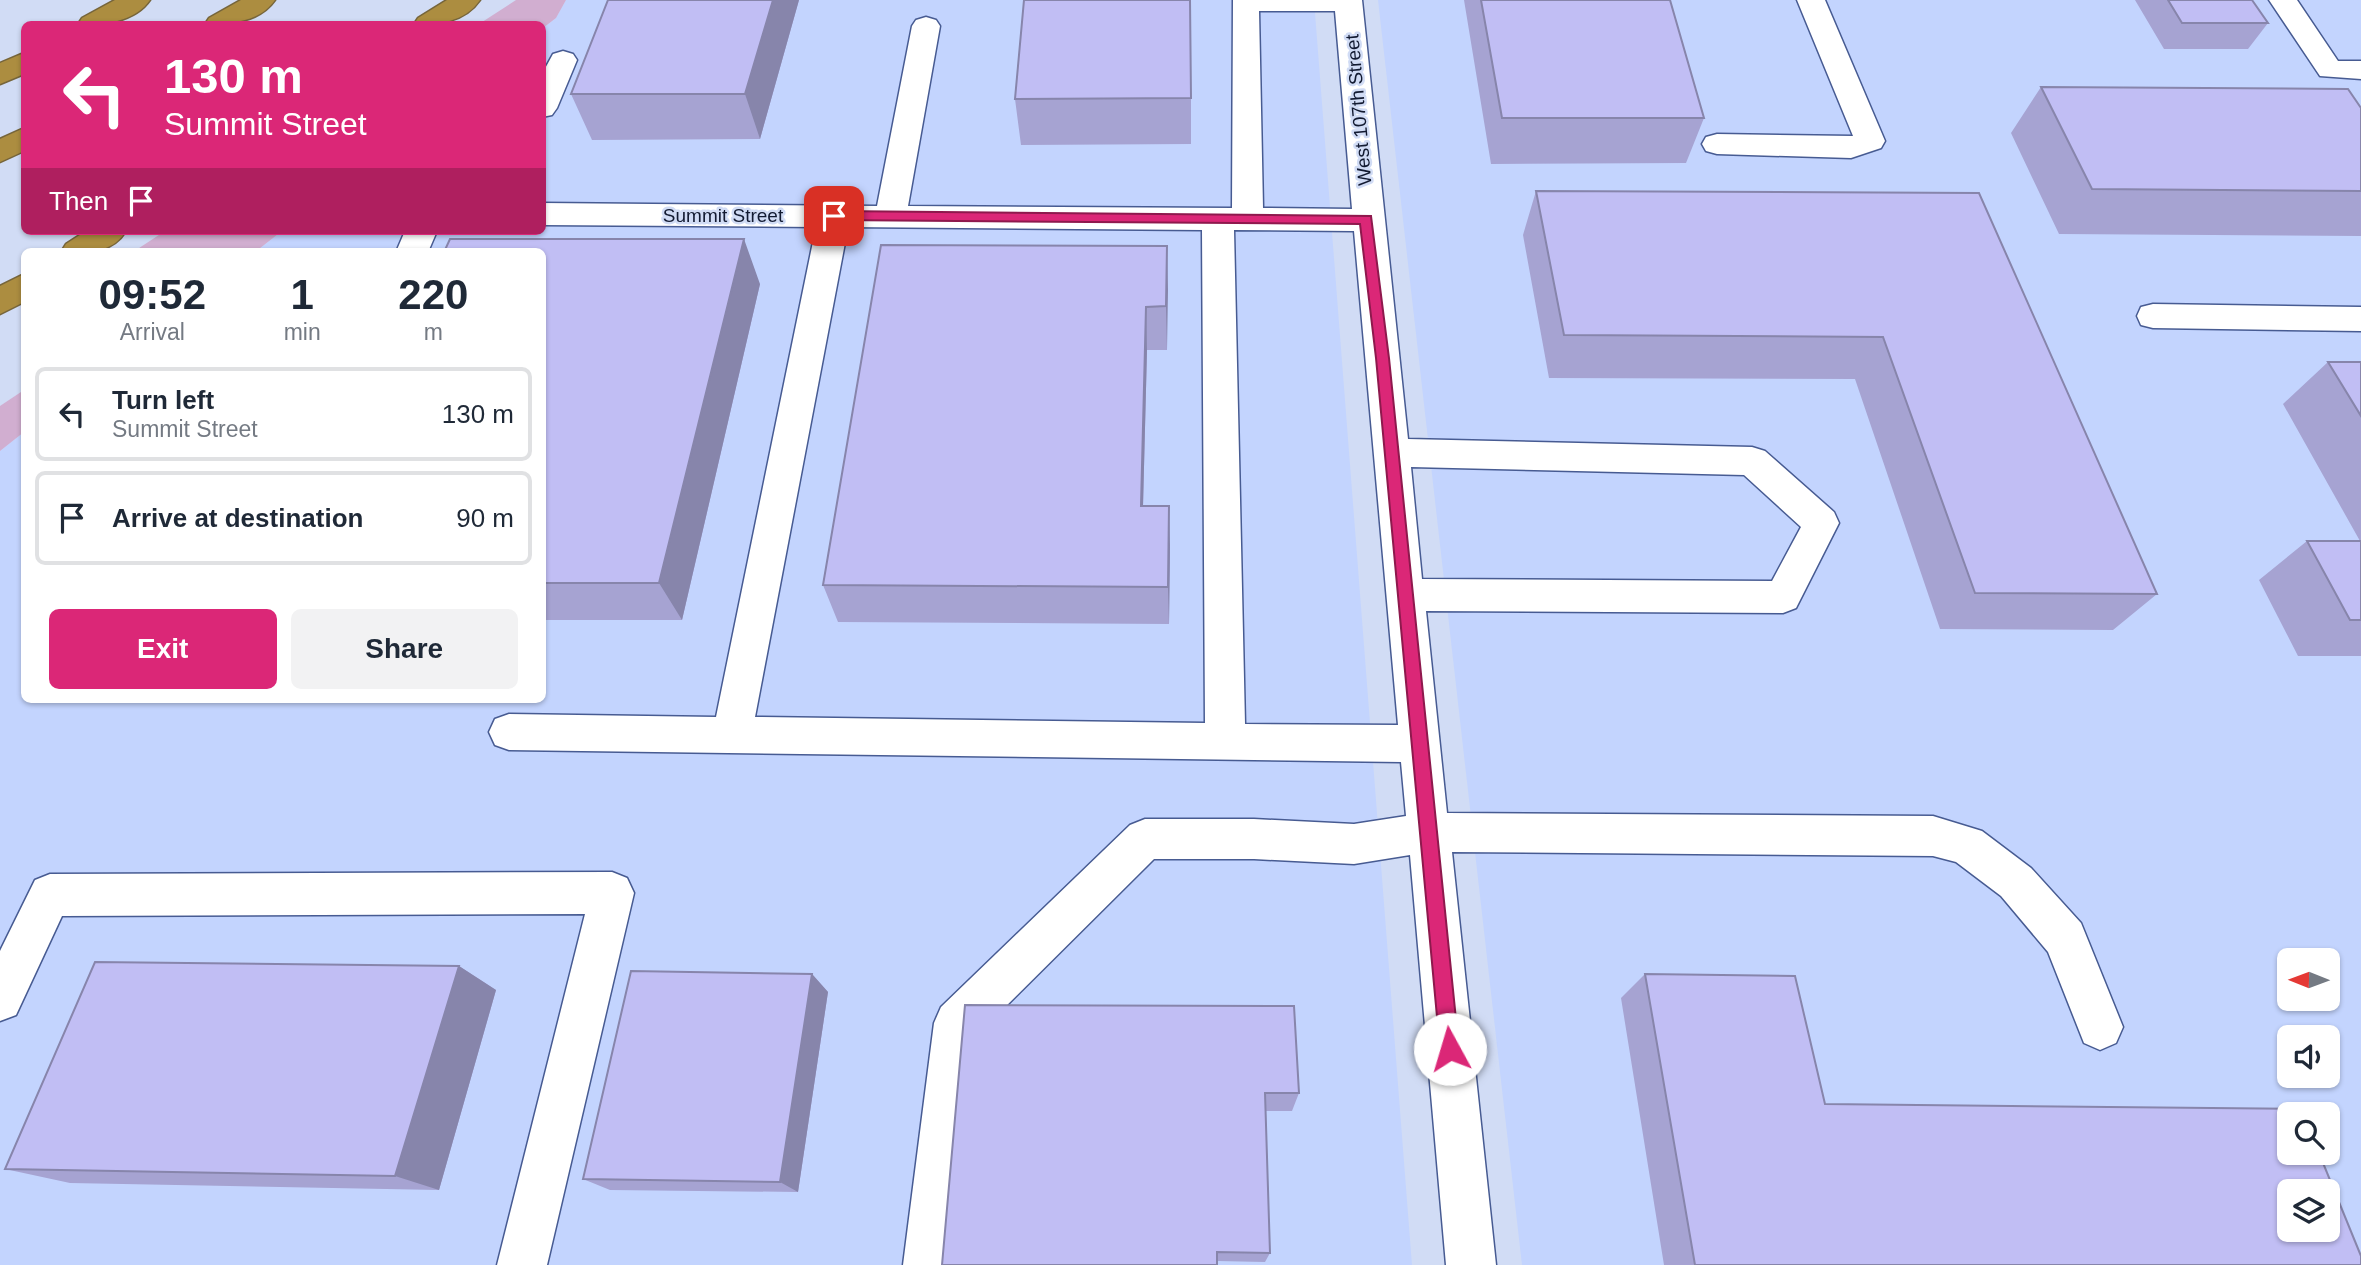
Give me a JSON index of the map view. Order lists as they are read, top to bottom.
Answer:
{
  "streets": {
    "street": ["West 107th Street", "Summit Street"]
  },
  "crossings": [
    ["West 107th Street", "Summit Street"]
  ],
  "north": "left",
  "page": {
    "turn": ["130 m", "Summit Street"],
    "then": "Then",
    "eta": [
      "09:52",
      "Arrival",
      "1",
      "min",
      "220",
      "m"
    ],
    "list": [
      {
        "name": "Turn left",
        "note": "Summit Street",
        "value": "130 m"
      },
      {
        "name": "Arrive at destination",
        "value": "90 m"
      }
    ],
    "buttons": ["Exit", "Share"]
  }
}
